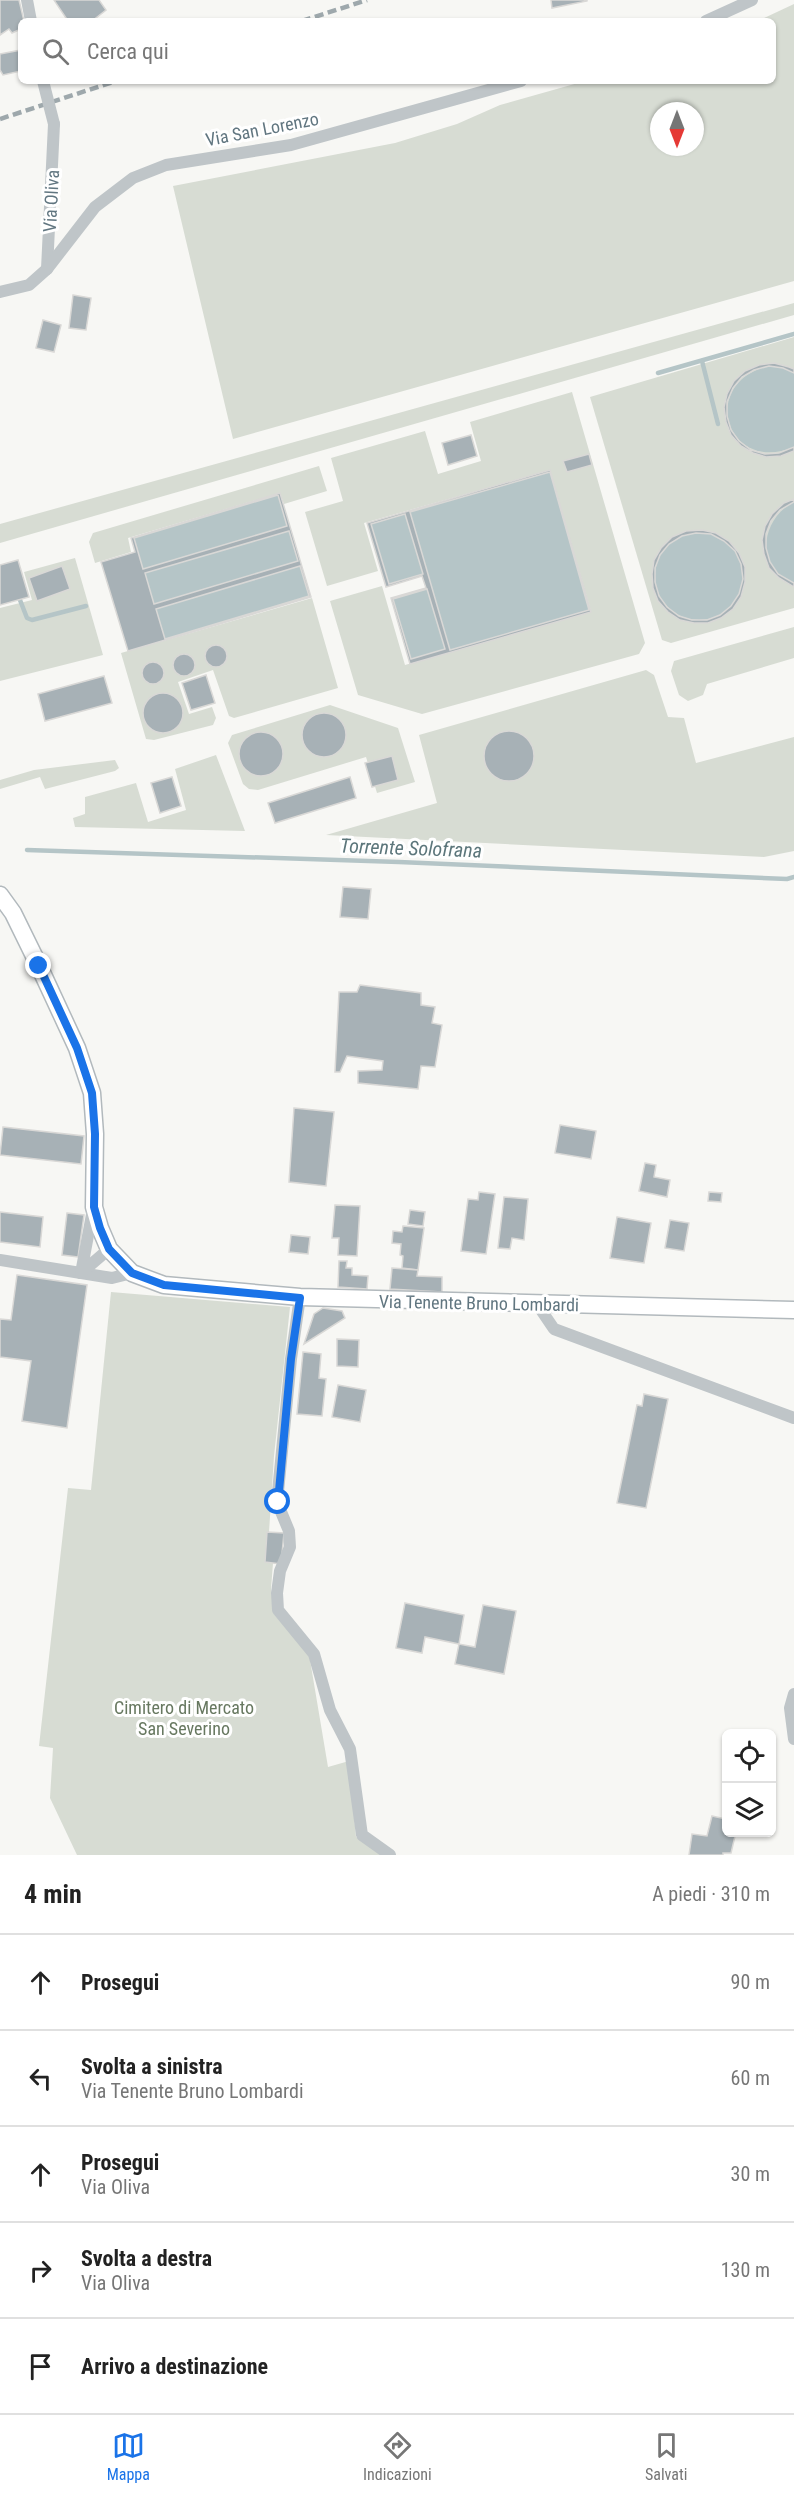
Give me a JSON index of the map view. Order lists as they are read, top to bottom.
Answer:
{
  "streets": {
    "main road": ["Via Tenente Bruno Lombardi"],
    "street": ["Via San Lorenzo", "Via Oliva"]
  },
  "crossings": [
    ["Via San Lorenzo", "Via Oliva"]
  ],
  "water": ["Torrente Solofrana"],
  "parks": ["Cimitero di Mercato San Severino"],
  "north": "bottom",
  "page": {
    "search": "Cerca qui",
    "heading": ["4 min", "A piedi · 310 m"],
    "list": [
      ["Prosegui", "90 m"],
      ["Svolta a sinistra", "Via Tenente Bruno Lombardi", "60 m"],
      ["Prosegui", "Via Oliva", "30 m"],
      ["Svolta a destra", "Via Oliva", "130 m"],
      "Arrivo a destinazione"
    ],
    "nav": ["Mappa", "Indicazioni", "Salvati"]
  }
}
